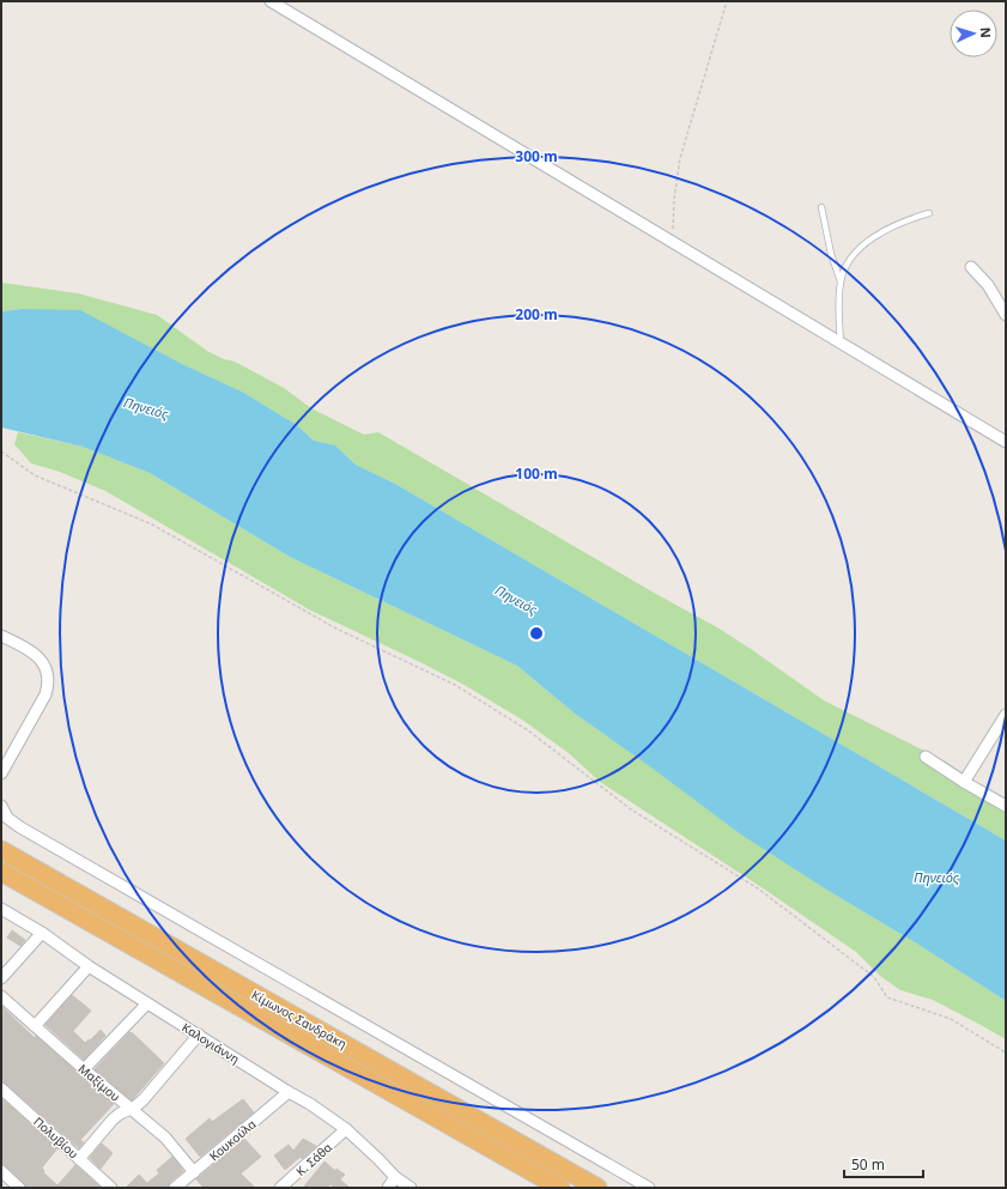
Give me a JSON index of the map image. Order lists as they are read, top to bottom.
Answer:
{
  "streets": {
    "highway": ["Κίμωνος Σανδράκη"],
    "street": [
      "Καλογιάννη",
      "Μαξίμου",
      "Πολυβίου",
      "Κουκούλα",
      "Κ. Σάθα"
    ]
  },
  "crossings": [
    ["Καλογιάννη", "Κουκούλα"],
    ["Καλογιάννη", "Κ. Σάθα"],
    ["Μαξίμου", "Κουκούλα"]
  ],
  "water": ["Πηνειός"],
  "scale_bar": "50 m",
  "north": "right",
  "rings": ["300 m", "200 m", "100 m"]
}
